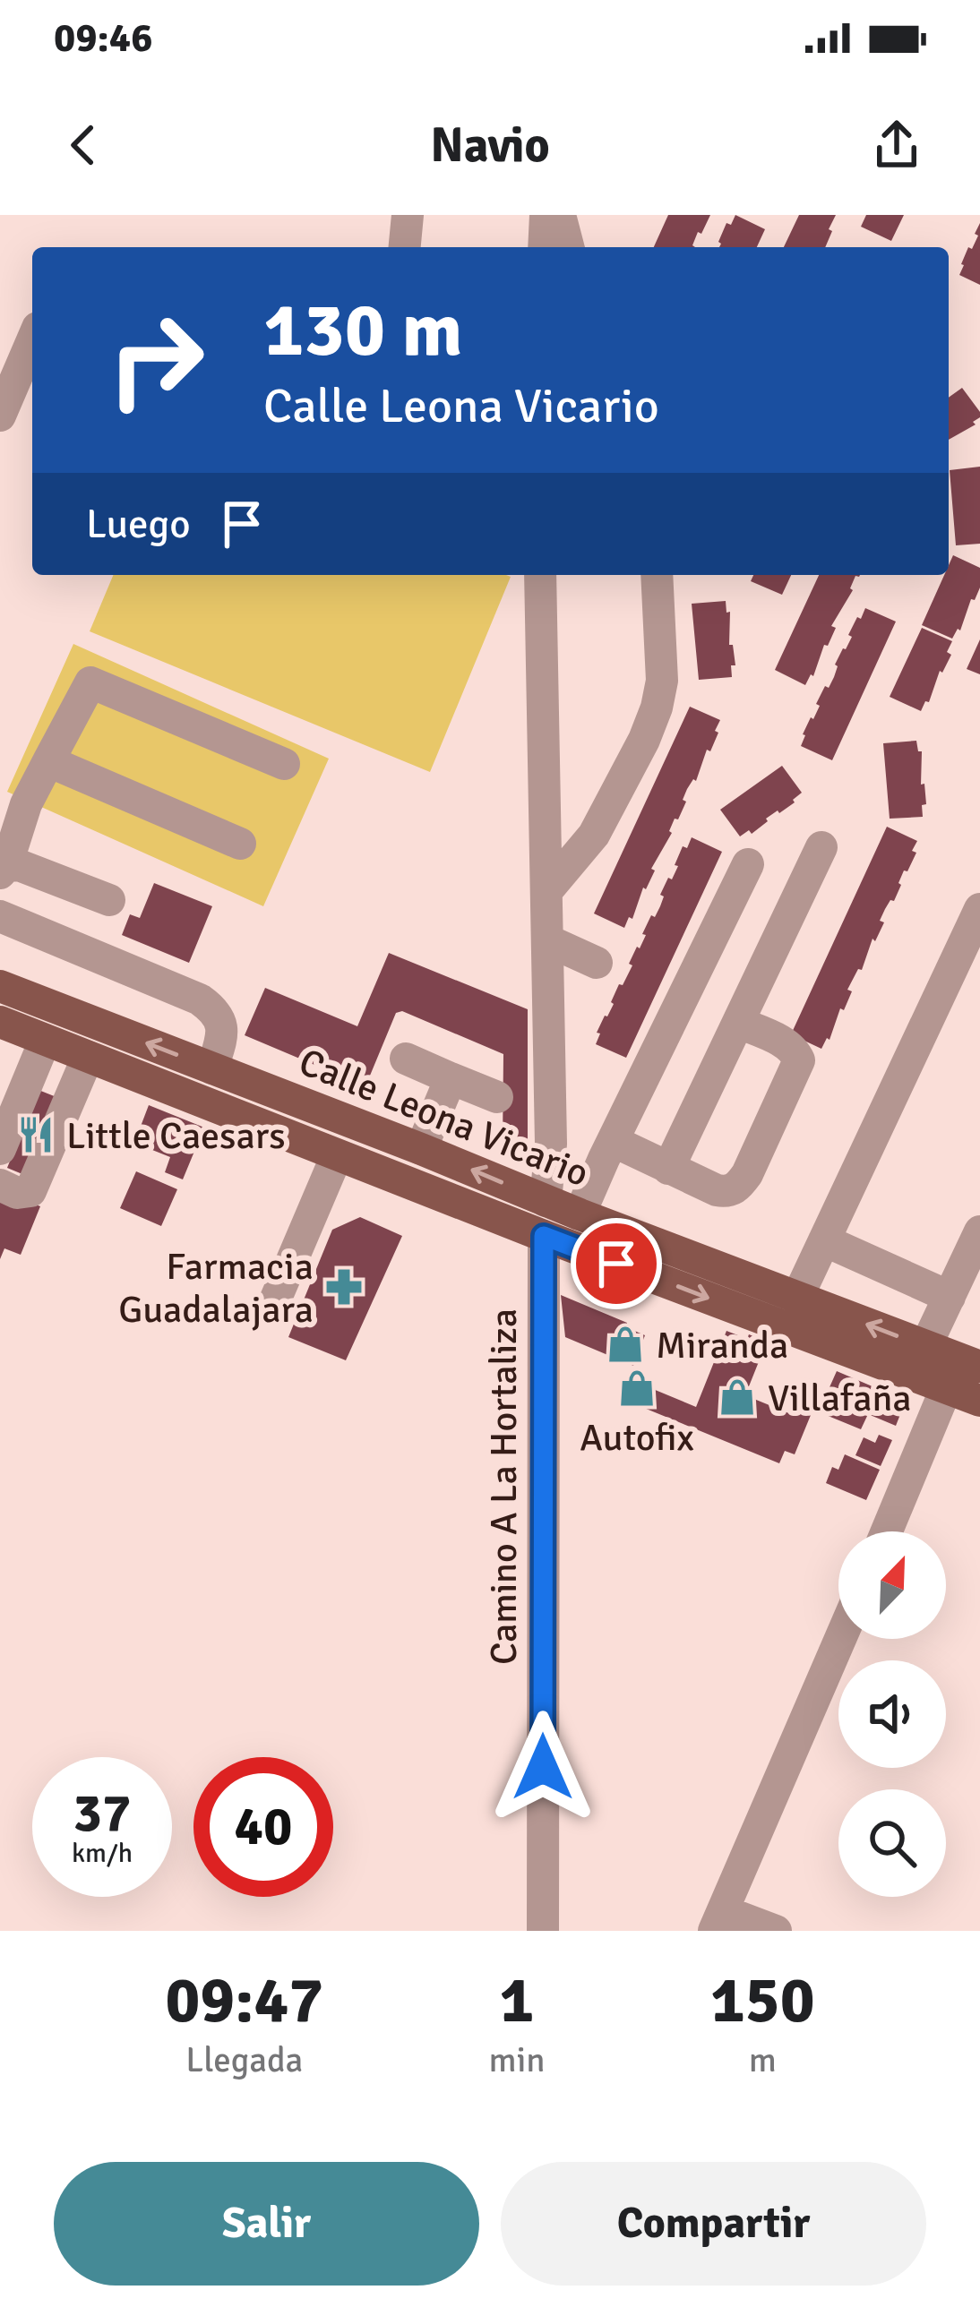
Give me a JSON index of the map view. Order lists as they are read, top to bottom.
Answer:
{
  "streets": {
    "main road": ["Calle Leona Vicario"],
    "street": ["Camino A La Hortaliza"]
  },
  "crossings": [
    ["Calle Leona Vicario", "Camino A La Hortaliza"]
  ],
  "places": {
    "restaurant": ["Little Caesars"],
    "pharmacy": ["Farmacia Guadalajara"],
    "shop": ["Miranda", "Autofix", "Villafaña"]
  },
  "north": "top right",
  "page": {
    "status": "09:46",
    "header": "Navio",
    "turn": ["130 m", "Calle Leona Vicario"],
    "then": "Luego",
    "speed": "37 km/h",
    "limit": "40",
    "eta": [
      "09:47",
      "Llegada",
      "1",
      "min",
      "150",
      "m"
    ],
    "buttons": ["Salir", "Compartir"]
  }
}
